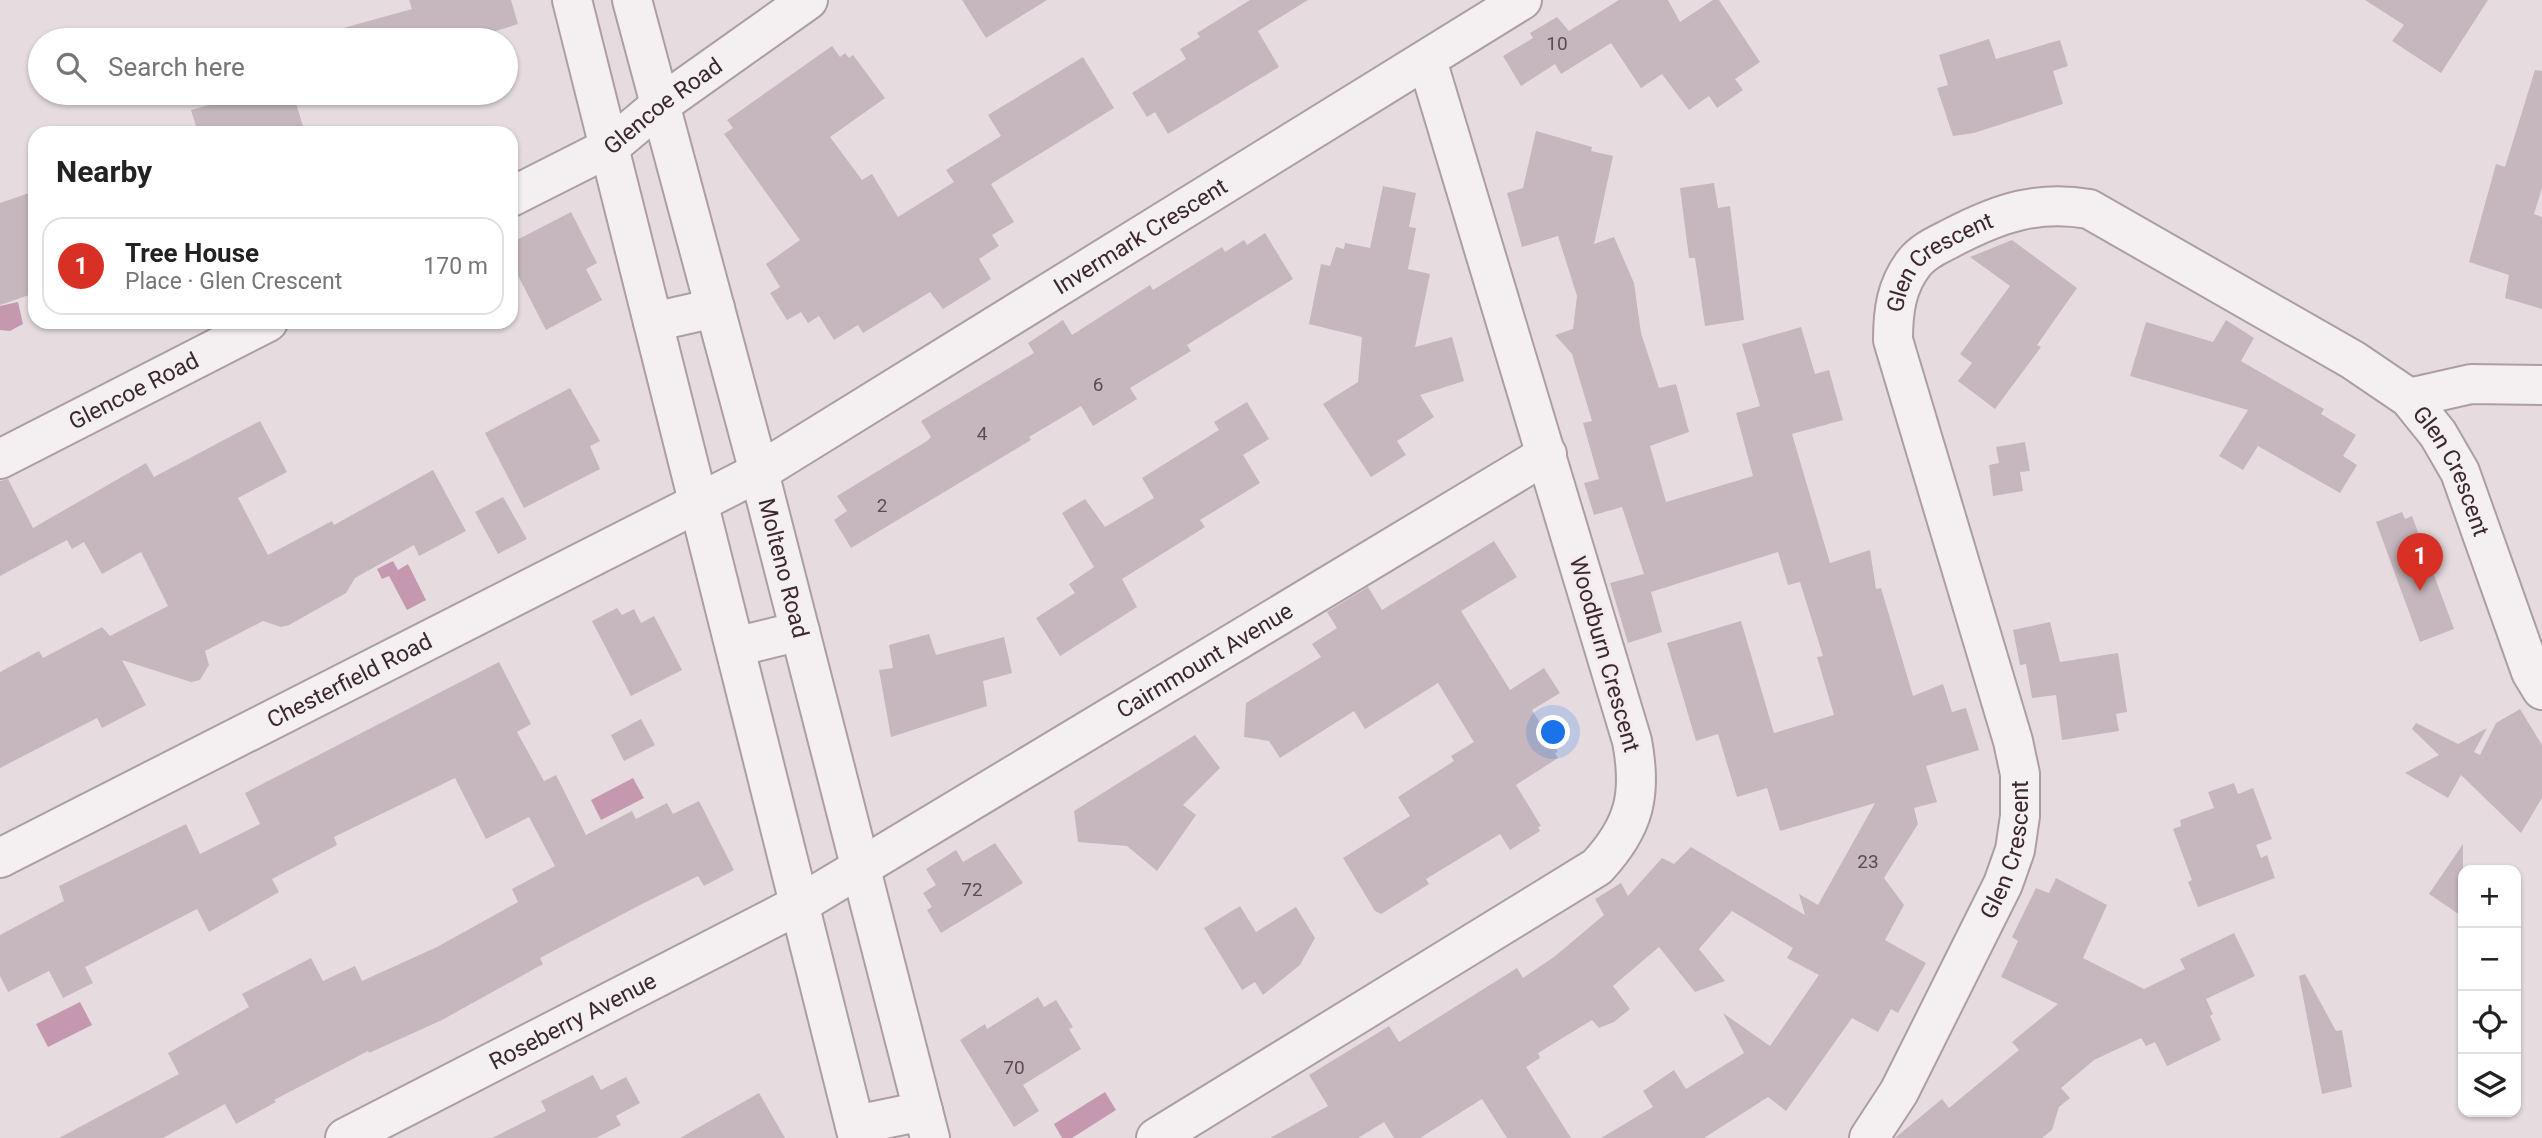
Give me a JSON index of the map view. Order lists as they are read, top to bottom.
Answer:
{
  "streets": {
    "street": [
      "Glencoe Road",
      "Invermark Crescent",
      "Glen Crescent",
      "Molteno Road",
      "Woodburn Crescent",
      "Cairnmount Avenue",
      "Chesterfield Road",
      "Roseberry Avenue"
    ]
  },
  "crossings": [
    ["Glencoe Road", "Molteno Road"],
    ["Invermark Crescent", "Molteno Road"],
    ["Invermark Crescent", "Woodburn Crescent"],
    ["Invermark Crescent", "Chesterfield Road"],
    ["Molteno Road", "Cairnmount Avenue"],
    ["Woodburn Crescent", "Cairnmount Avenue"],
    ["Cairnmount Avenue", "Roseberry Avenue"]
  ],
  "house_numbers": [
    "10",
    "6",
    "4",
    "2",
    "23",
    "72",
    "70"
  ],
  "page": {
    "search": "Search here",
    "heading": "Nearby",
    "list": [
      {
        "mark": "1",
        "name": "Tree House",
        "note": "Place · Glen Crescent",
        "value": "170 m"
      }
    ],
    "pins": "1",
    "map_buttons": ["+", "−"]
  }
}
